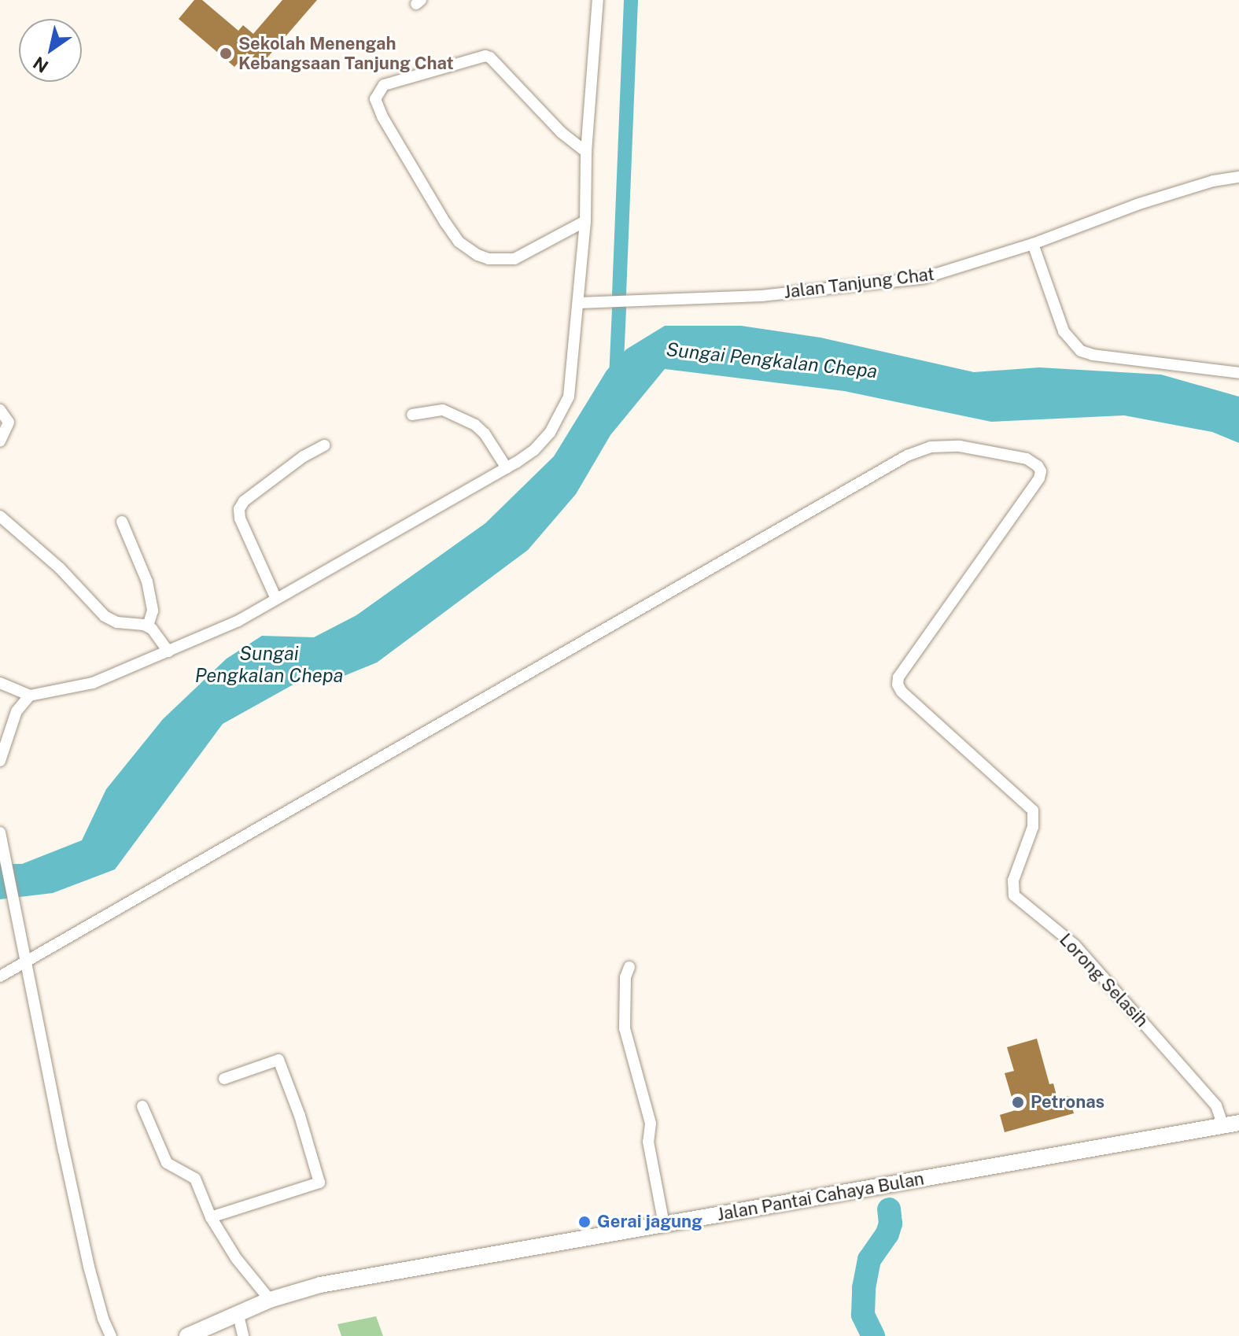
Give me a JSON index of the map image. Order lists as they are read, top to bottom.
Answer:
{
  "streets": {
    "main road": ["Jalan Pantai Cahaya Bulan"],
    "street": ["Jalan Tanjung Chat", "Lorong Selasih"]
  },
  "crossings": [
    ["Lorong Selasih", "Jalan Pantai Cahaya Bulan"]
  ],
  "water": ["Sungai Pengkalan Chepa"],
  "places": ["Sekolah Menengah Kebangsaan Tanjung Chat", "Petronas", "Gerai jagung"],
  "north": "bottom left"
}
